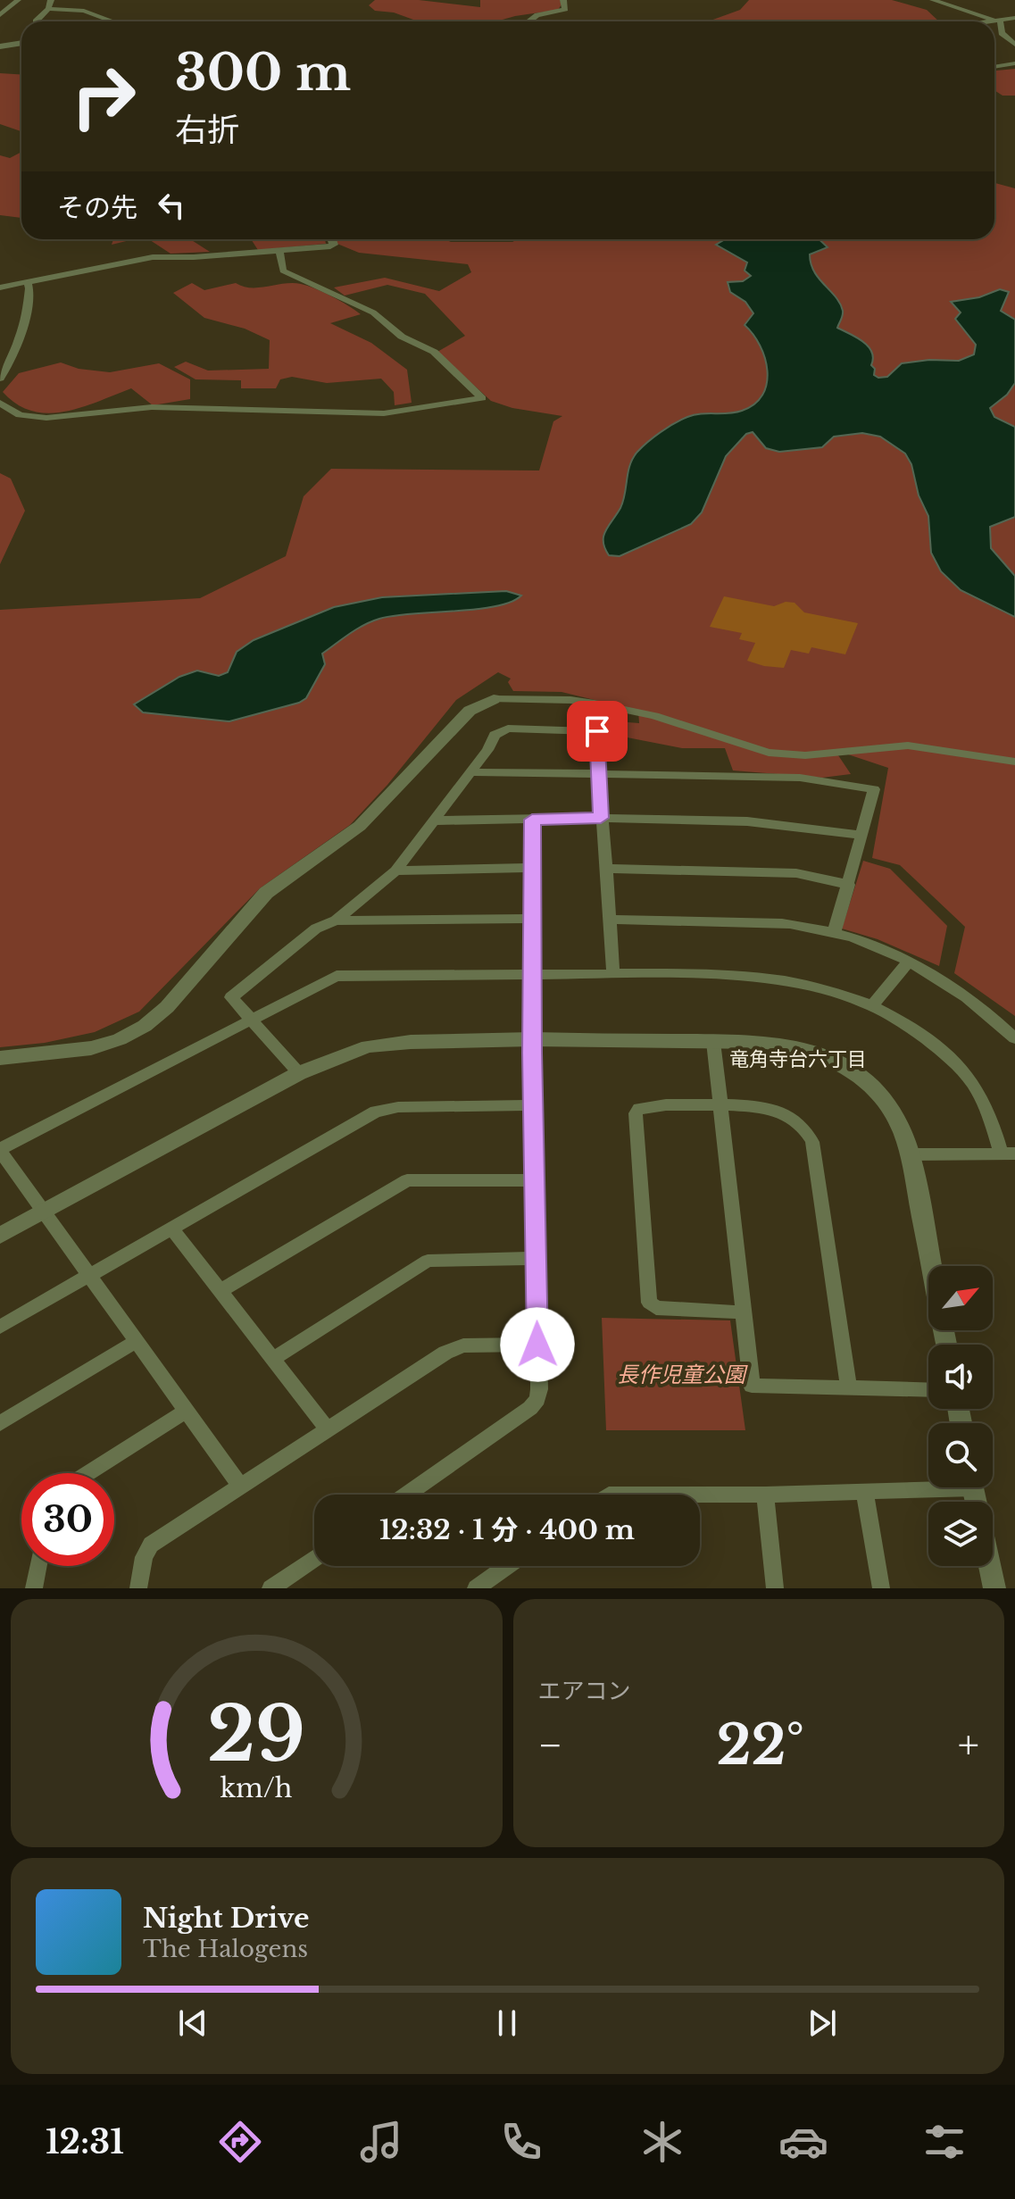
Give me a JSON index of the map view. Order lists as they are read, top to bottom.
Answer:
{
  "districts": ["竜角寺台六丁目"],
  "parks": ["長作児童公園"],
  "north": "top right",
  "page": {
    "turn": ["300 m", "右折"],
    "then": "その先",
    "limit": "30",
    "trip": "12:32 · 1 分 · 400 m",
    "tile": "エアコン",
    "heat": ["−", "22°", "+"],
    "song": ["Night Drive", "The Halogens"],
    "tabs": "12:31",
    "gauge": ["29", "km/h"]
  }
}
